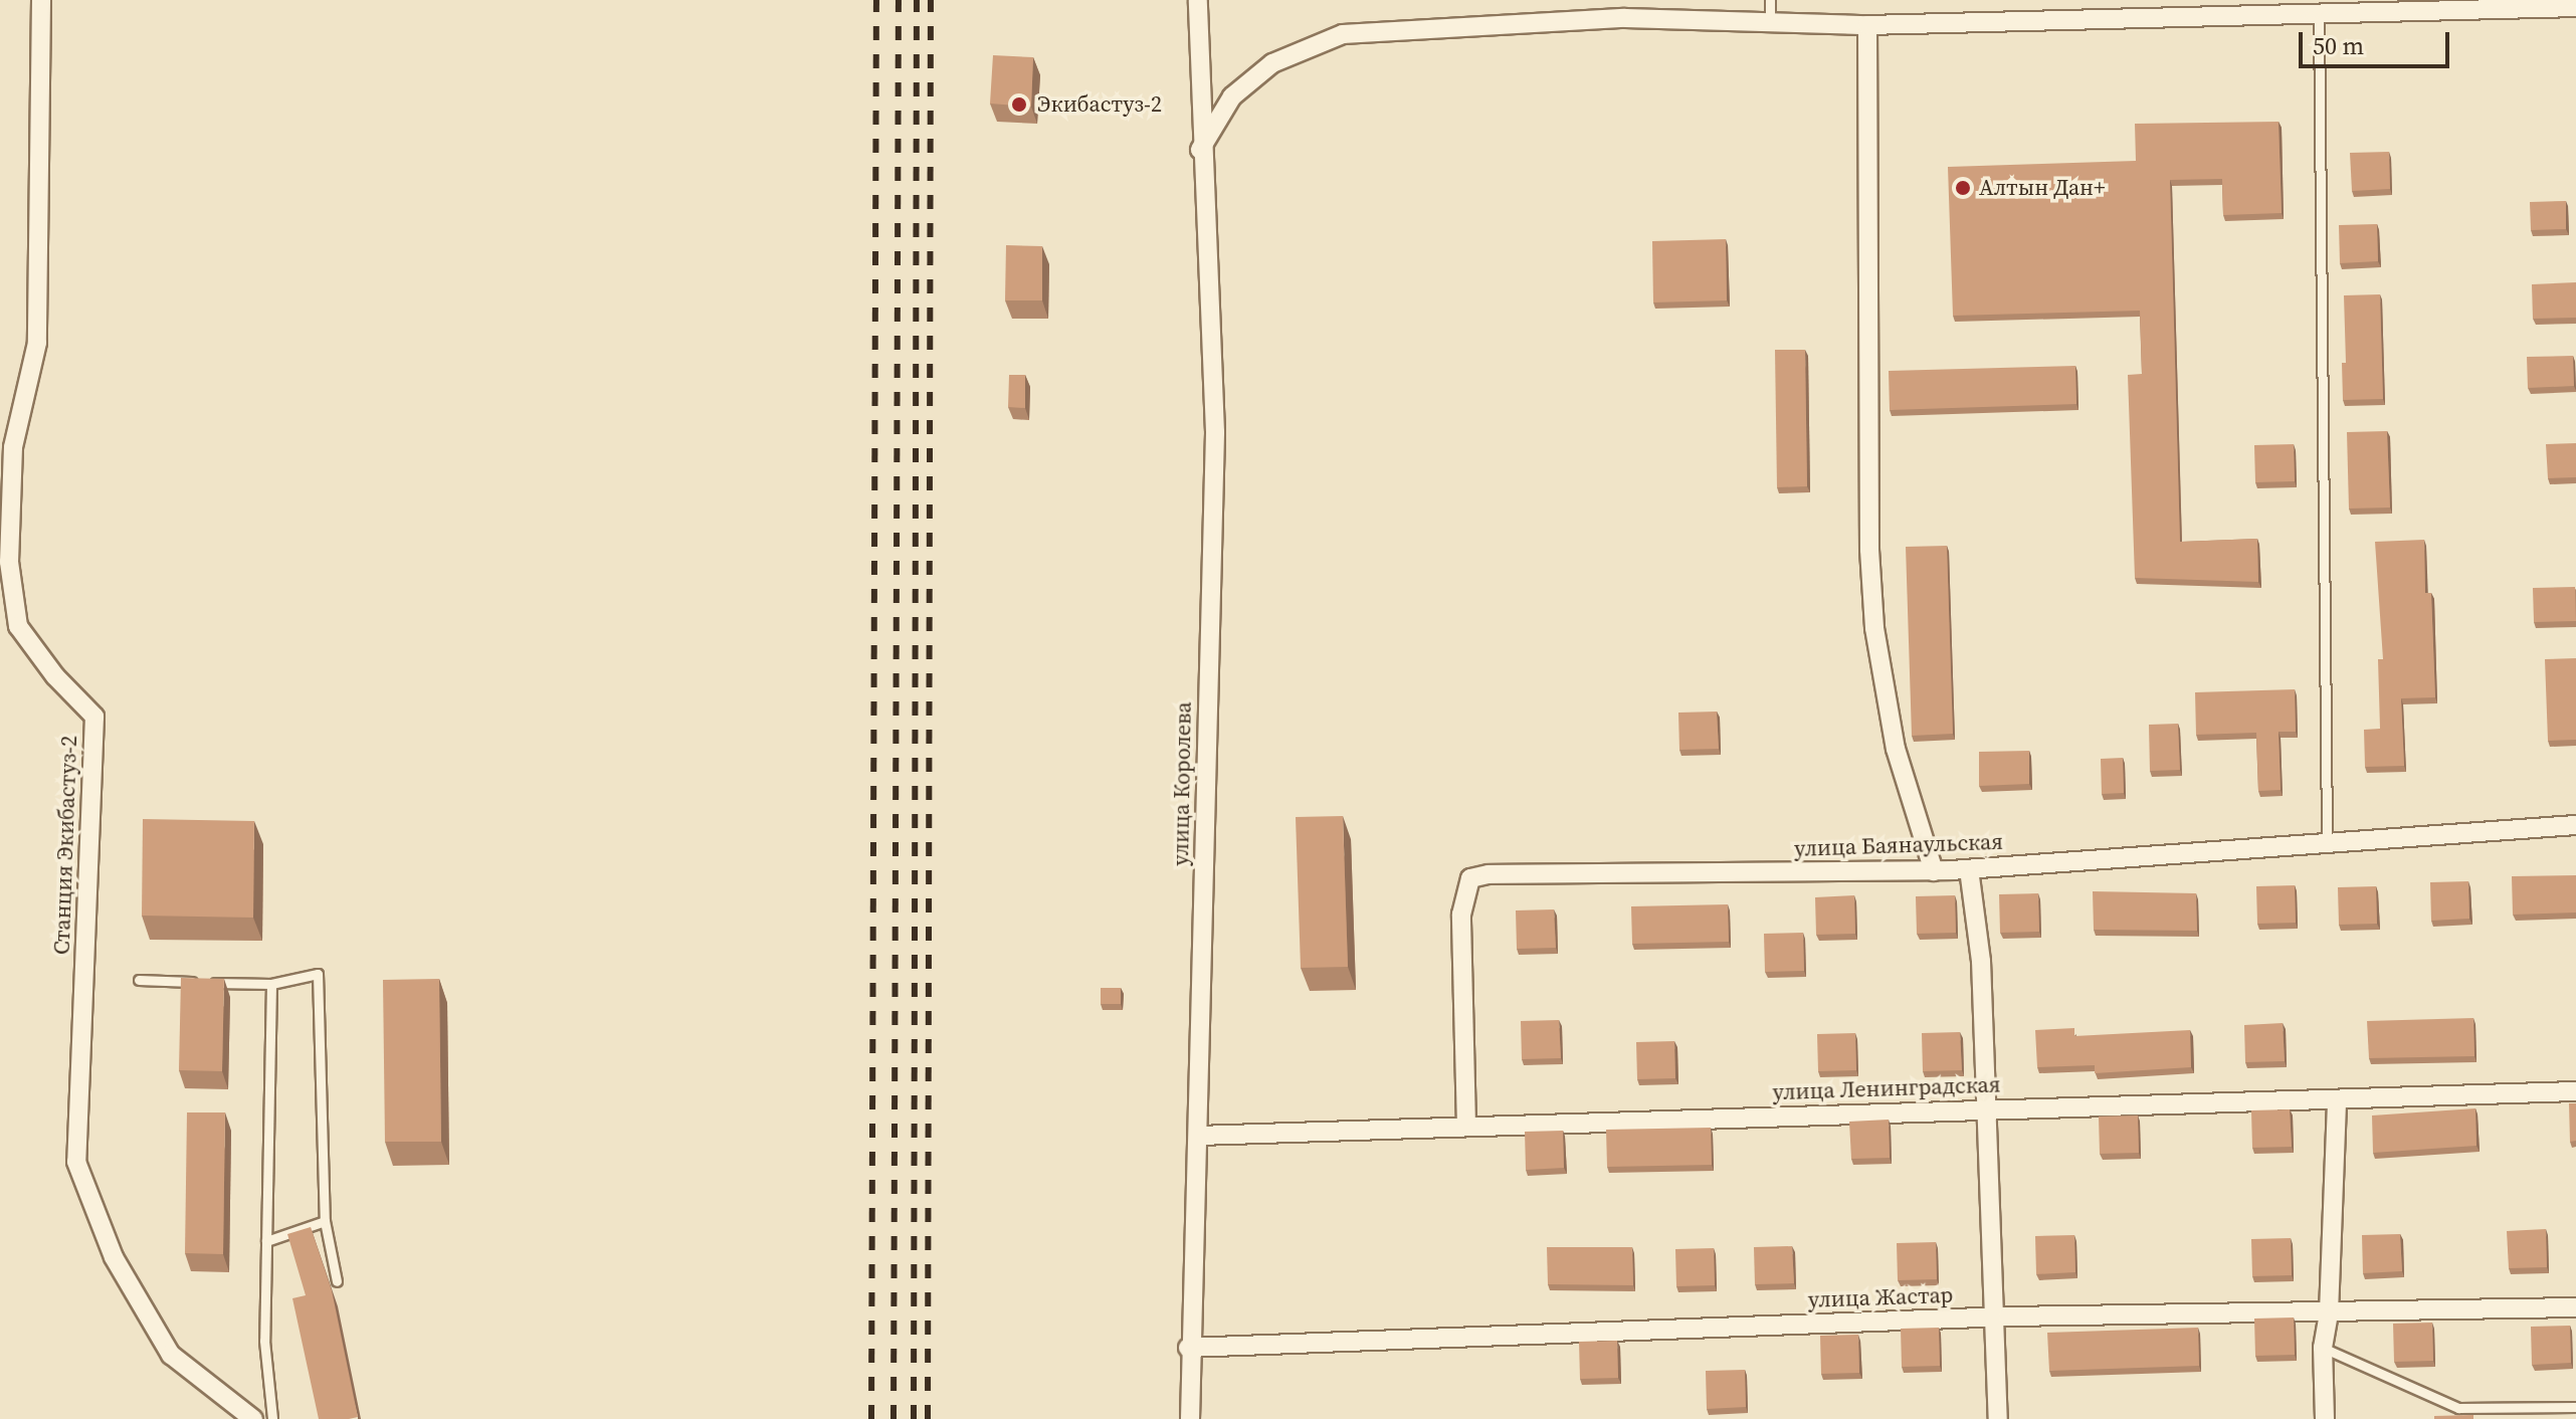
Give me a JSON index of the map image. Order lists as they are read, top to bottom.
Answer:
{
  "streets": {
    "street": [
      "улица Королева",
      "Станция Экибастуз-2",
      "улица Баянаульская",
      "улица Ленинградская",
      "улица Жастар"
    ]
  },
  "crossings": [
    ["улица Королева", "улица Ленинградская"],
    ["улица Королева", "улица Жастар"],
    ["улица Баянаульская", "улица Ленинградская"]
  ],
  "places": ["Экибастуз-2", "Алтын Дан+"],
  "scale_bar": "50 m"
}
